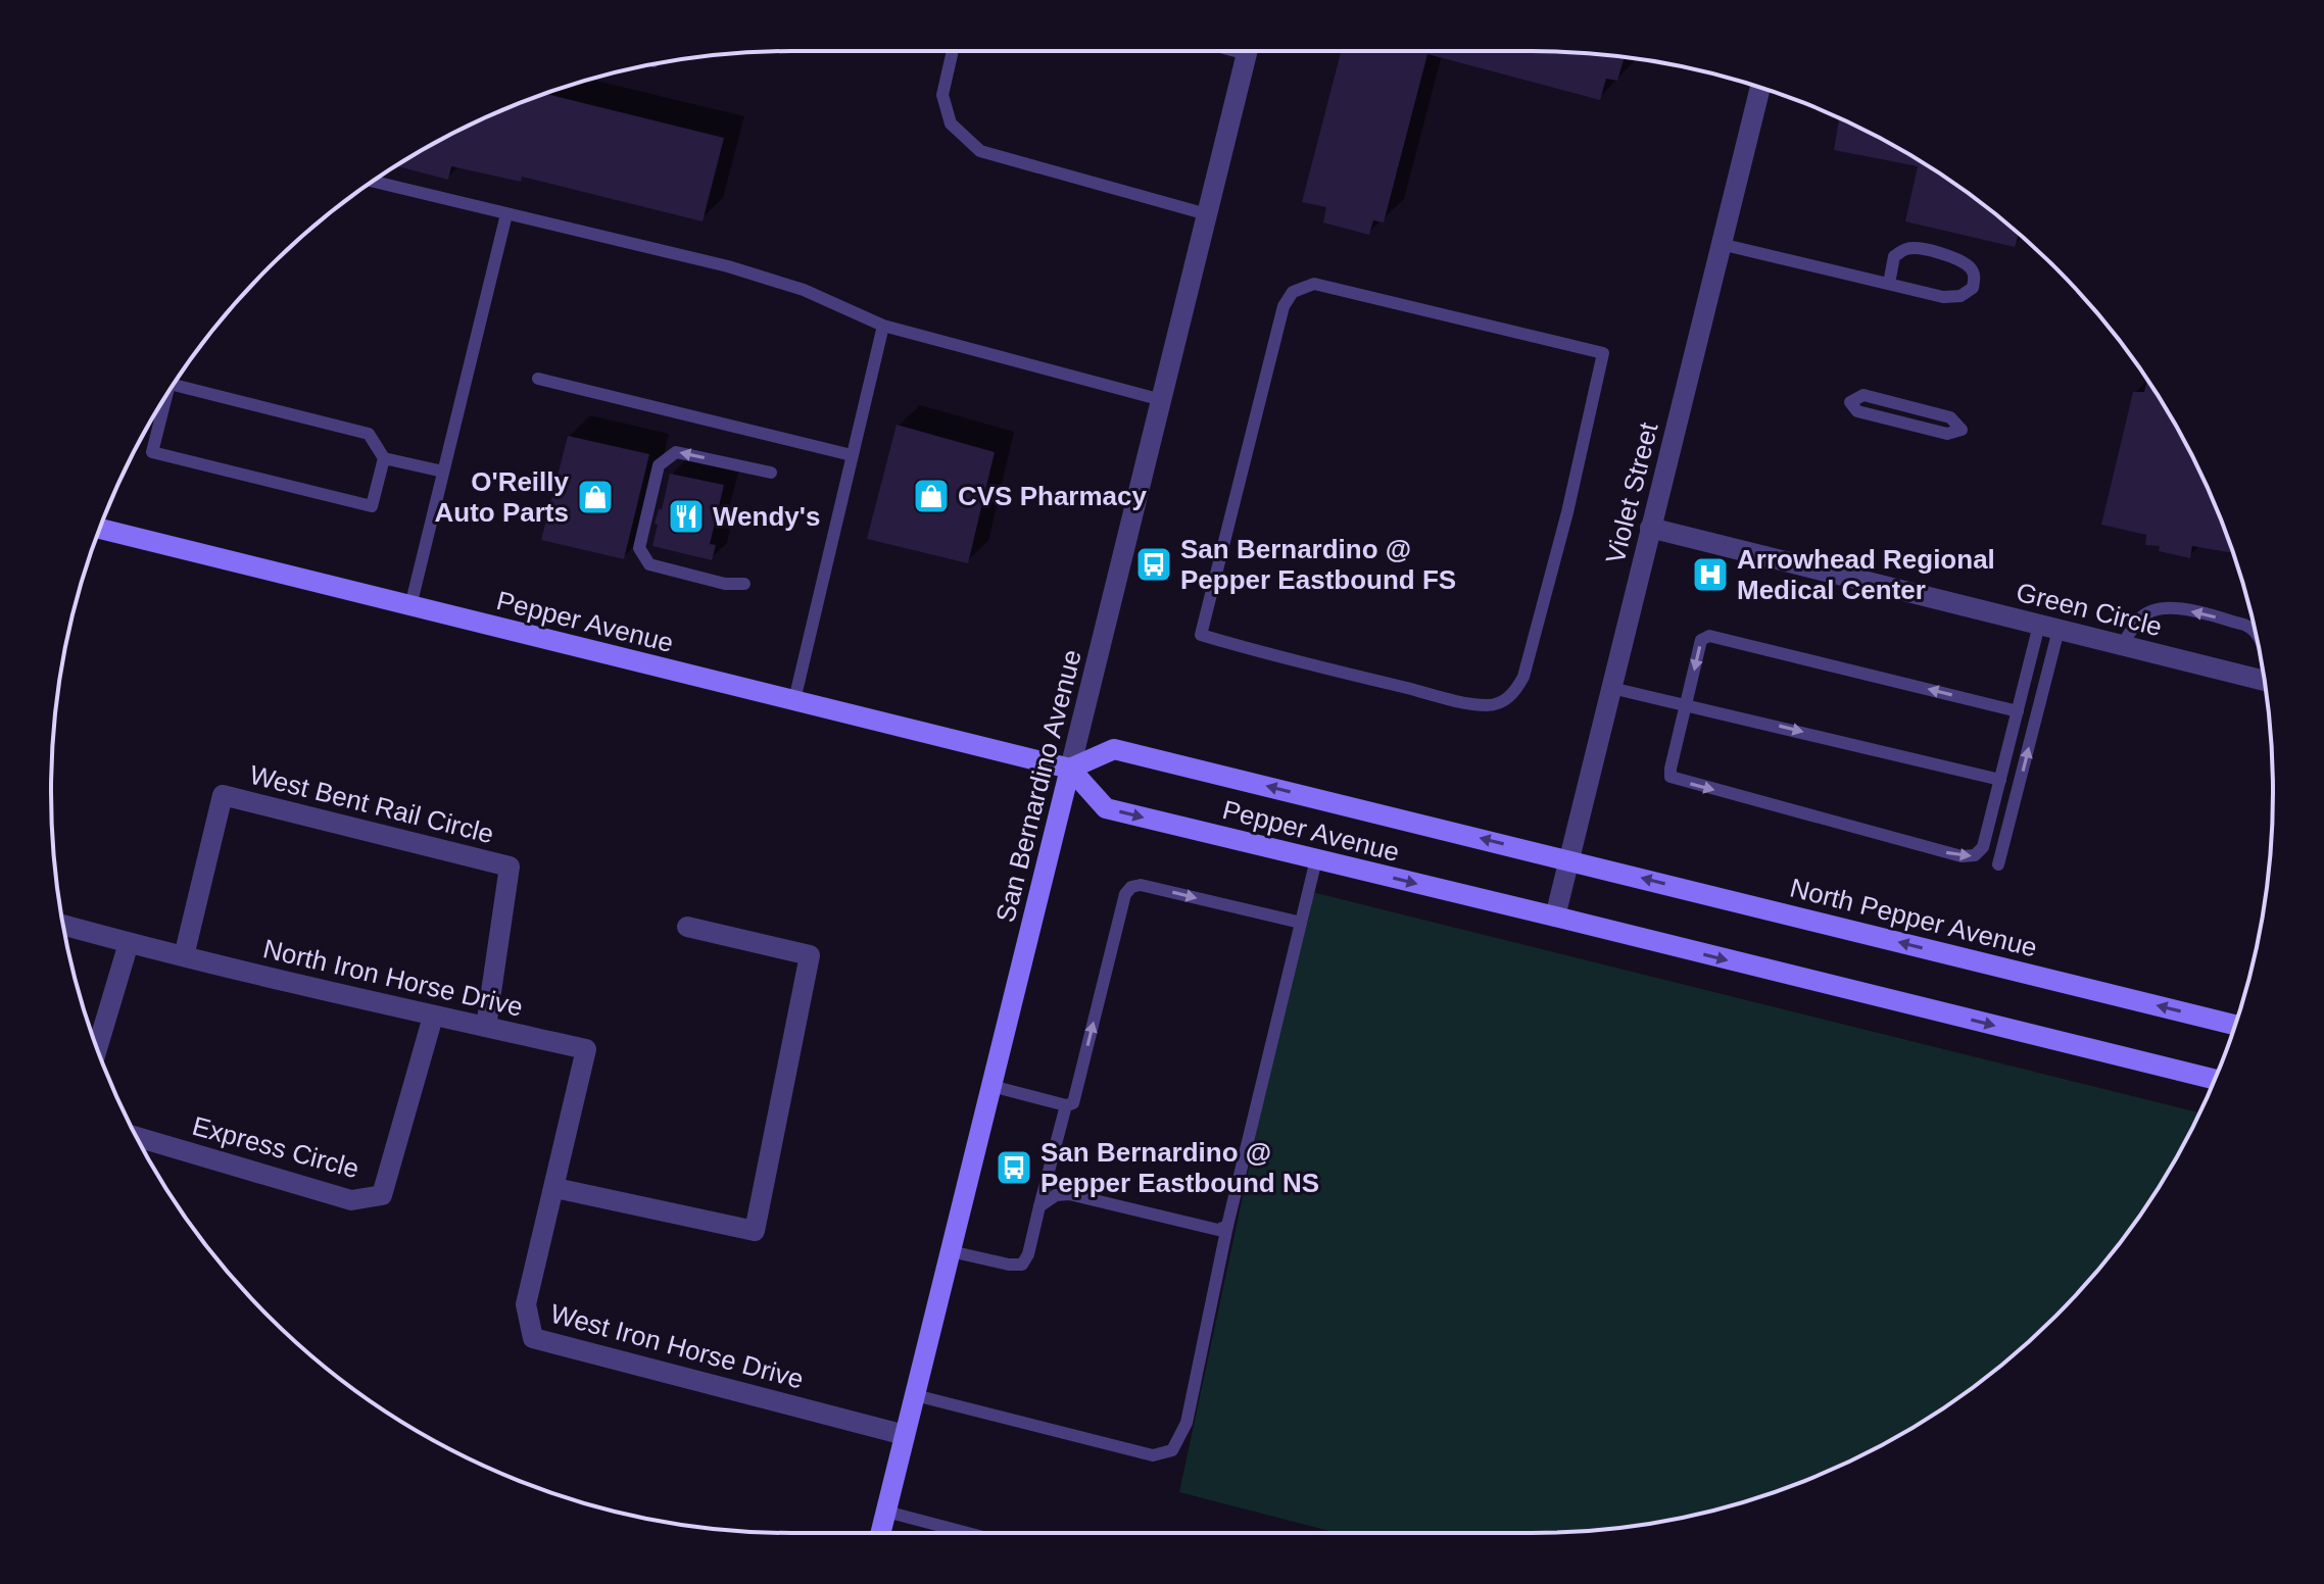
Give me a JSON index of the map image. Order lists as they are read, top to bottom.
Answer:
{
  "streets": {
    "main road": ["Pepper Avenue", "San Bernardino Avenue", "North Pepper Avenue"],
    "street": [
      "Violet Street",
      "Green Circle",
      "West Bent Rail Circle",
      "North Iron Horse Drive",
      "Express Circle",
      "West Iron Horse Drive"
    ]
  },
  "crossings": [
    ["Violet Street", "Green Circle"],
    ["Violet Street", "Pepper Avenue"],
    ["Violet Street", "North Pepper Avenue"],
    ["Pepper Avenue", "San Bernardino Avenue"],
    ["Pepper Avenue", "North Pepper Avenue"],
    ["San Bernardino Avenue", "West Iron Horse Drive"],
    ["West Bent Rail Circle", "North Iron Horse Drive"],
    ["North Iron Horse Drive", "Express Circle"],
    ["North Iron Horse Drive", "West Iron Horse Drive"]
  ],
  "places": {
    "shop": ["CVS Pharmacy", "O'Reilly Auto Parts"],
    "restaurant": ["Wendy's"],
    "bus stop": ["San Bernardino @ Pepper Eastbound FS", "San Bernardino @ Pepper Eastbound NS"],
    "hospital": ["Arrowhead Regional Medical Center"]
  }
}
